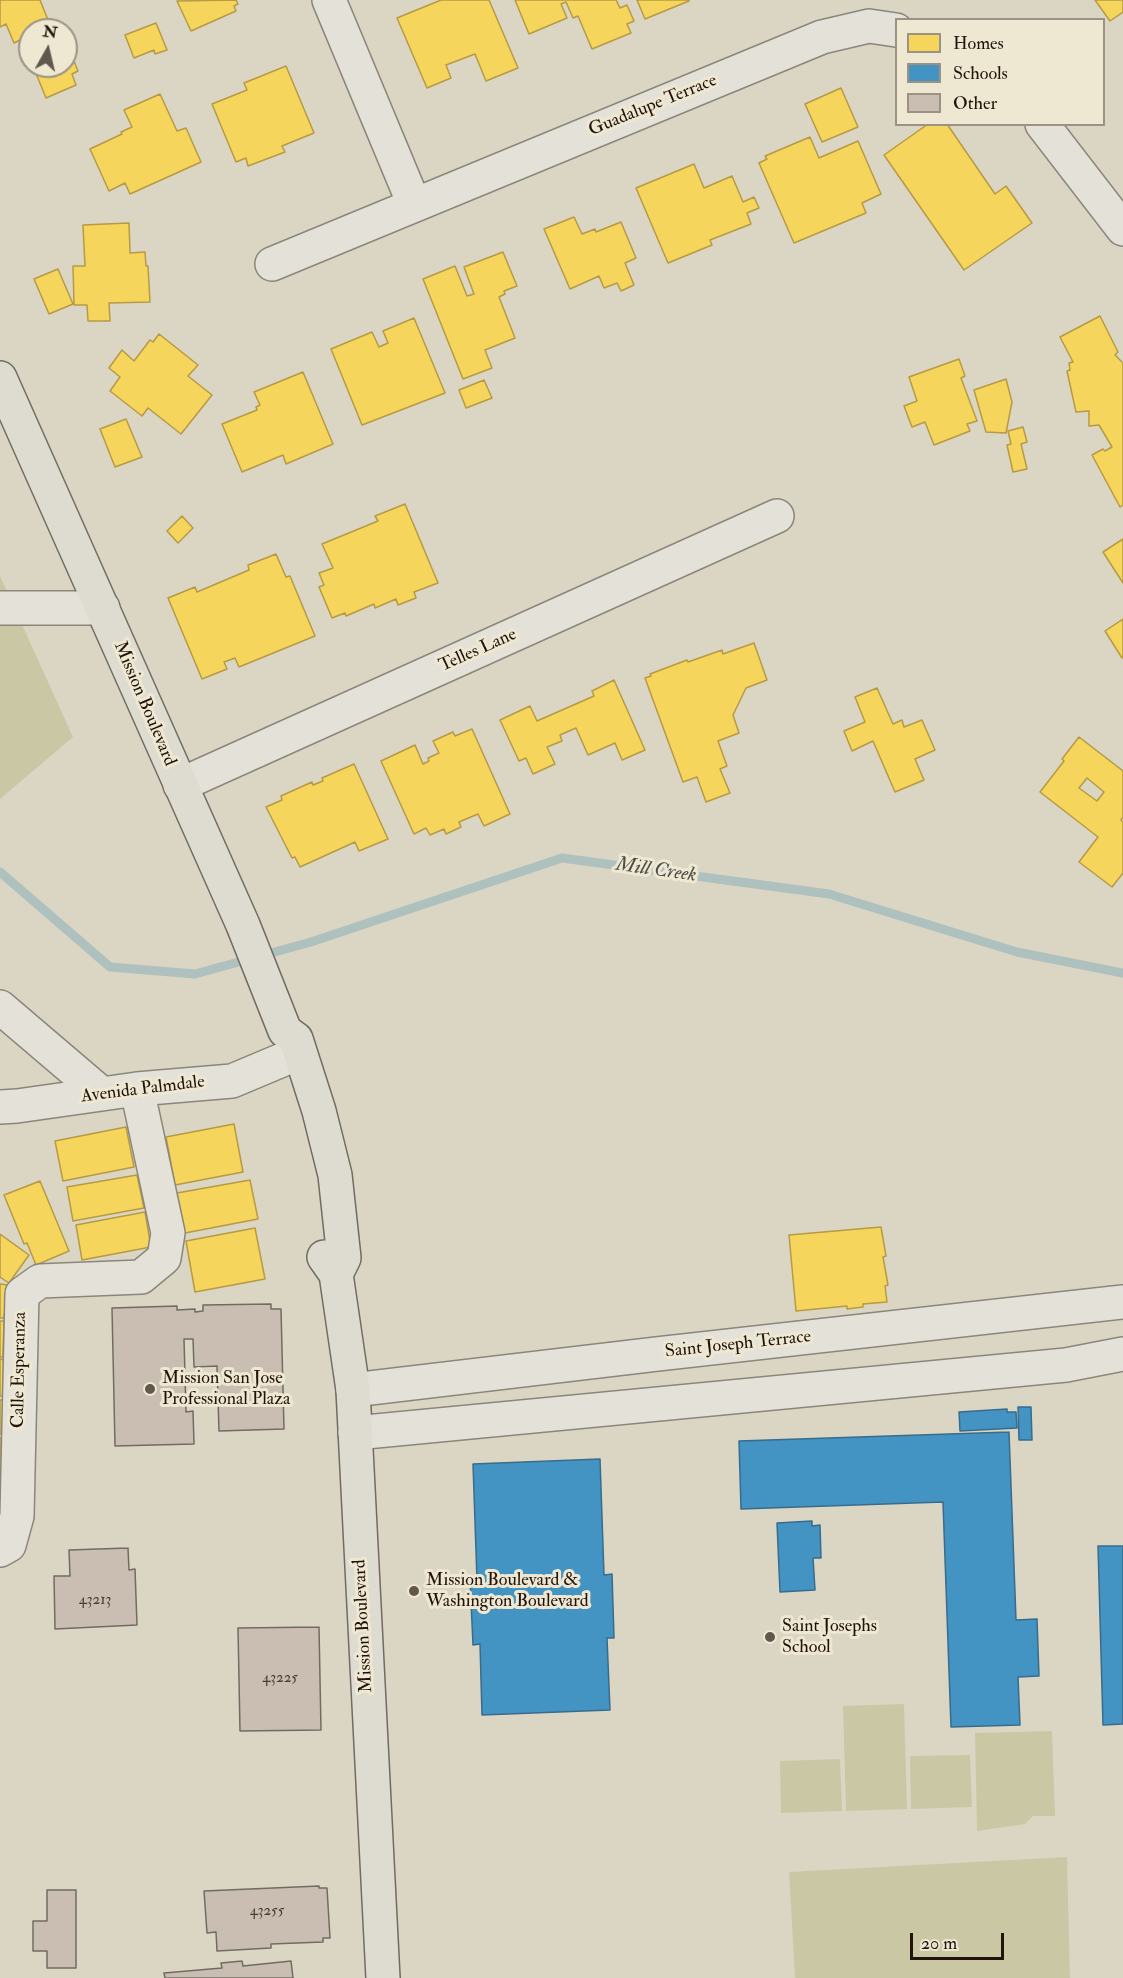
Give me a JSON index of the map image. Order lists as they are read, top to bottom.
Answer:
{
  "streets": {
    "main road": ["Mission Boulevard"],
    "street": [
      "Guadalupe Terrace",
      "Telles Lane",
      "Avenida Palmdale",
      "Saint Joseph Terrace",
      "Calle Esperanza"
    ]
  },
  "crossings": [
    ["Telles Lane", "Mission Boulevard"],
    ["Mission Boulevard", "Avenida Palmdale"],
    ["Mission Boulevard", "Saint Joseph Terrace"],
    ["Avenida Palmdale", "Calle Esperanza"]
  ],
  "water": ["Mill Creek"],
  "places": ["Mission San Jose Professional Plaza", "Mission Boulevard & Washington Boulevard", "Saint Josephs School"],
  "house_numbers": ["43213", "43225", "43255"],
  "legend": ["Homes", "Schools", "Other"],
  "scale_bar": "20 m",
  "north": "top"
}
